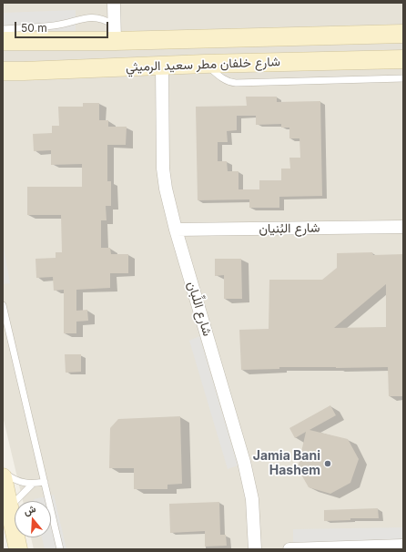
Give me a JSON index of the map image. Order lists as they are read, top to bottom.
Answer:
{
  "streets": {
    "street": ["شارع خلفان مطر سعيد الرميثي", "شارع البُنيان", "شارع اللِّبان"]
  },
  "crossings": [
    ["شارع خلفان مطر سعيد الرميثي", "شارع اللِّبان"],
    ["شارع البُنيان", "شارع اللِّبان"]
  ],
  "places": ["Jamia Bani Hashem"],
  "scale_bar": "50 m",
  "north": "top"
}
